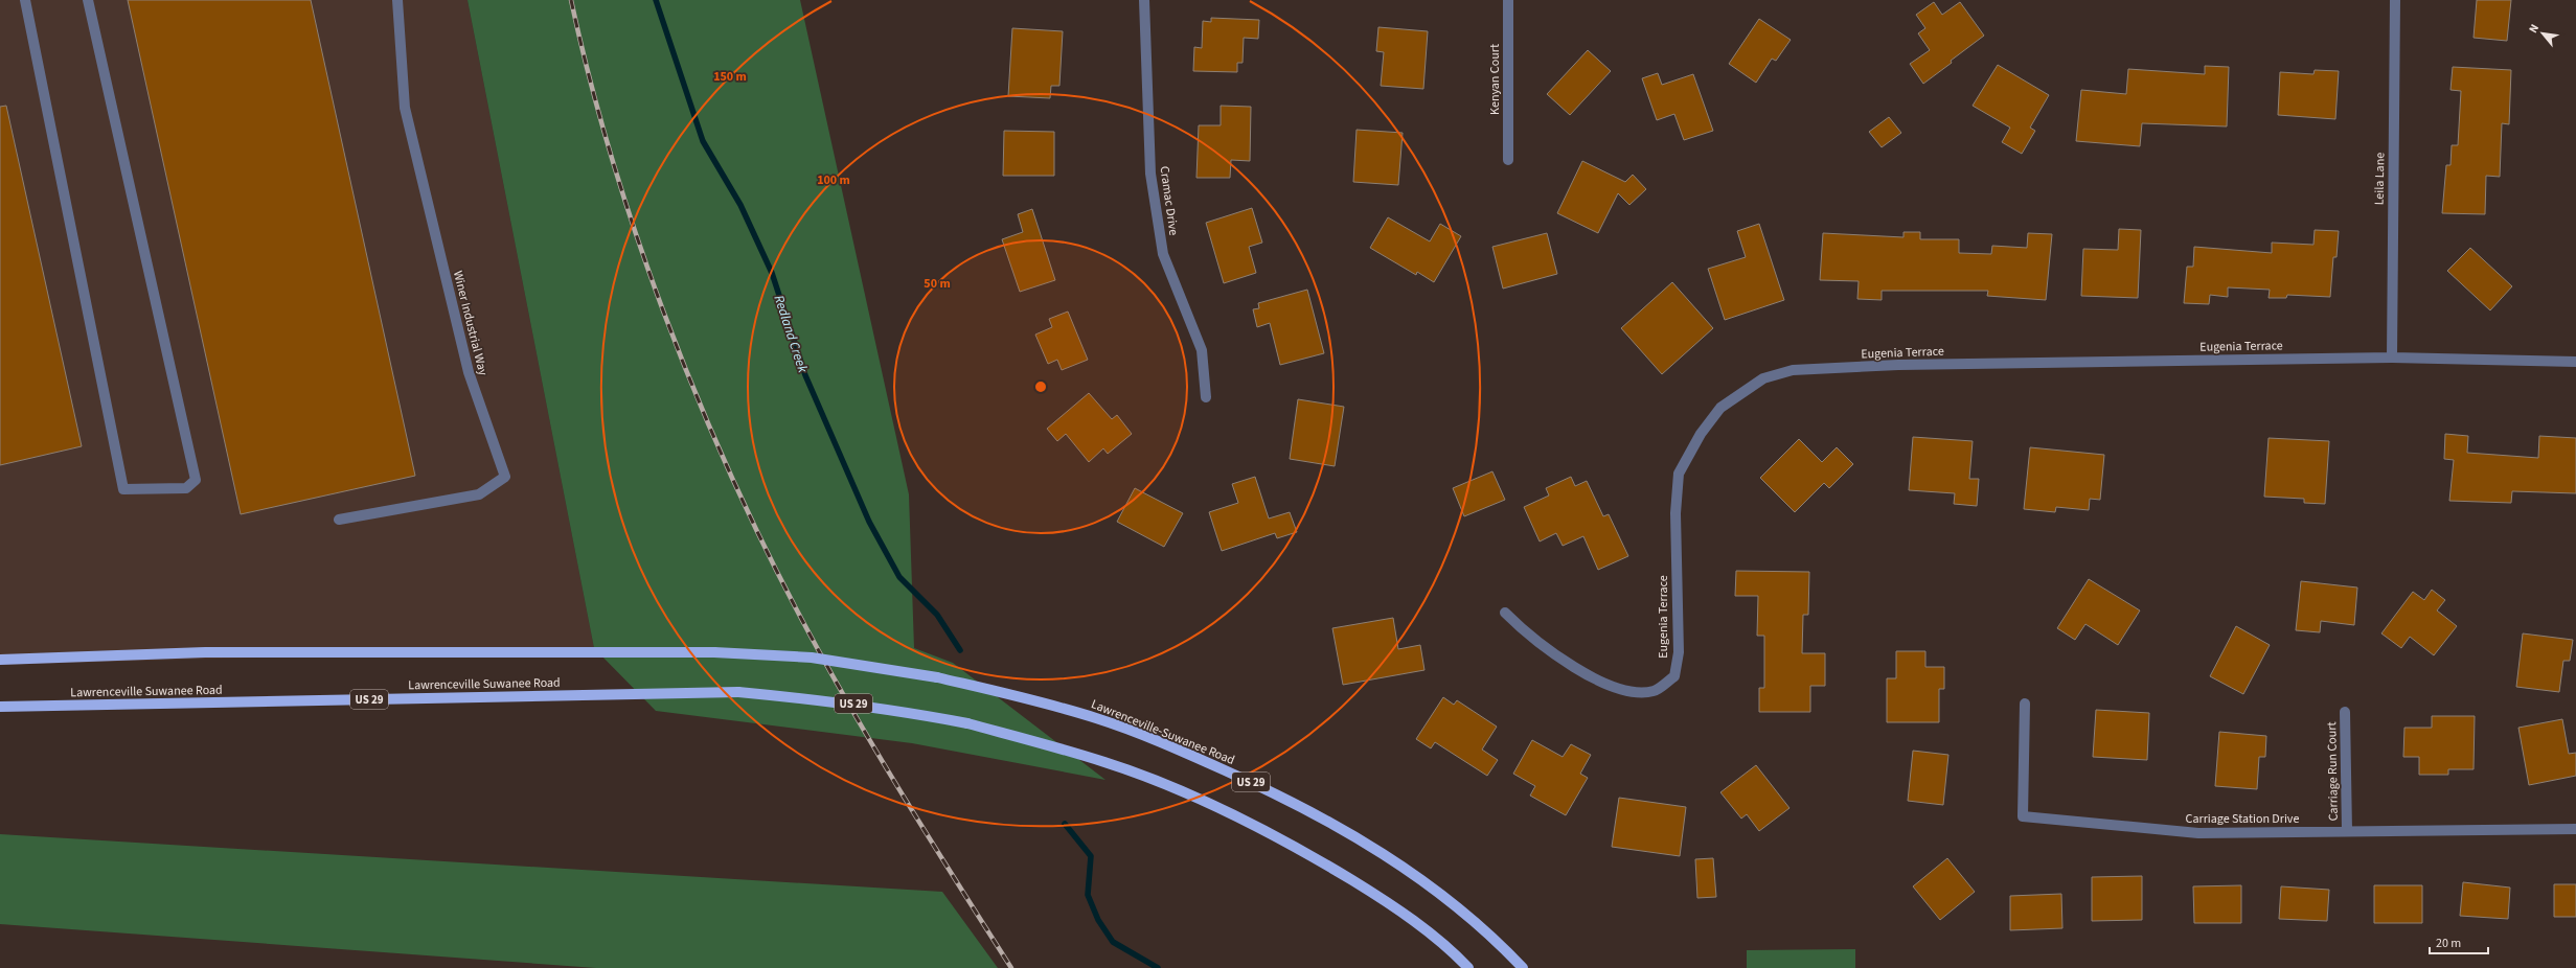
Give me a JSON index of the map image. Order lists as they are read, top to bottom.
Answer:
{
  "streets": {
    "main road": ["Lawrenceville Suwanee Road", "US 29", "Lawrenceville-Suwanee Road"],
    "street": [
      "Kenyan Court",
      "Leila Lane",
      "Cramac Drive",
      "Winer Industrial Way",
      "Eugenia Terrace",
      "Carriage Run Court",
      "Carriage Station Drive"
    ]
  },
  "crossings": [
    ["Leila Lane", "Eugenia Terrace"],
    ["Carriage Run Court", "Carriage Station Drive"]
  ],
  "water": ["Redland Creek"],
  "scale_bar": "20 m",
  "north": "top left",
  "rings": ["150 m", "100 m", "50 m"]
}
